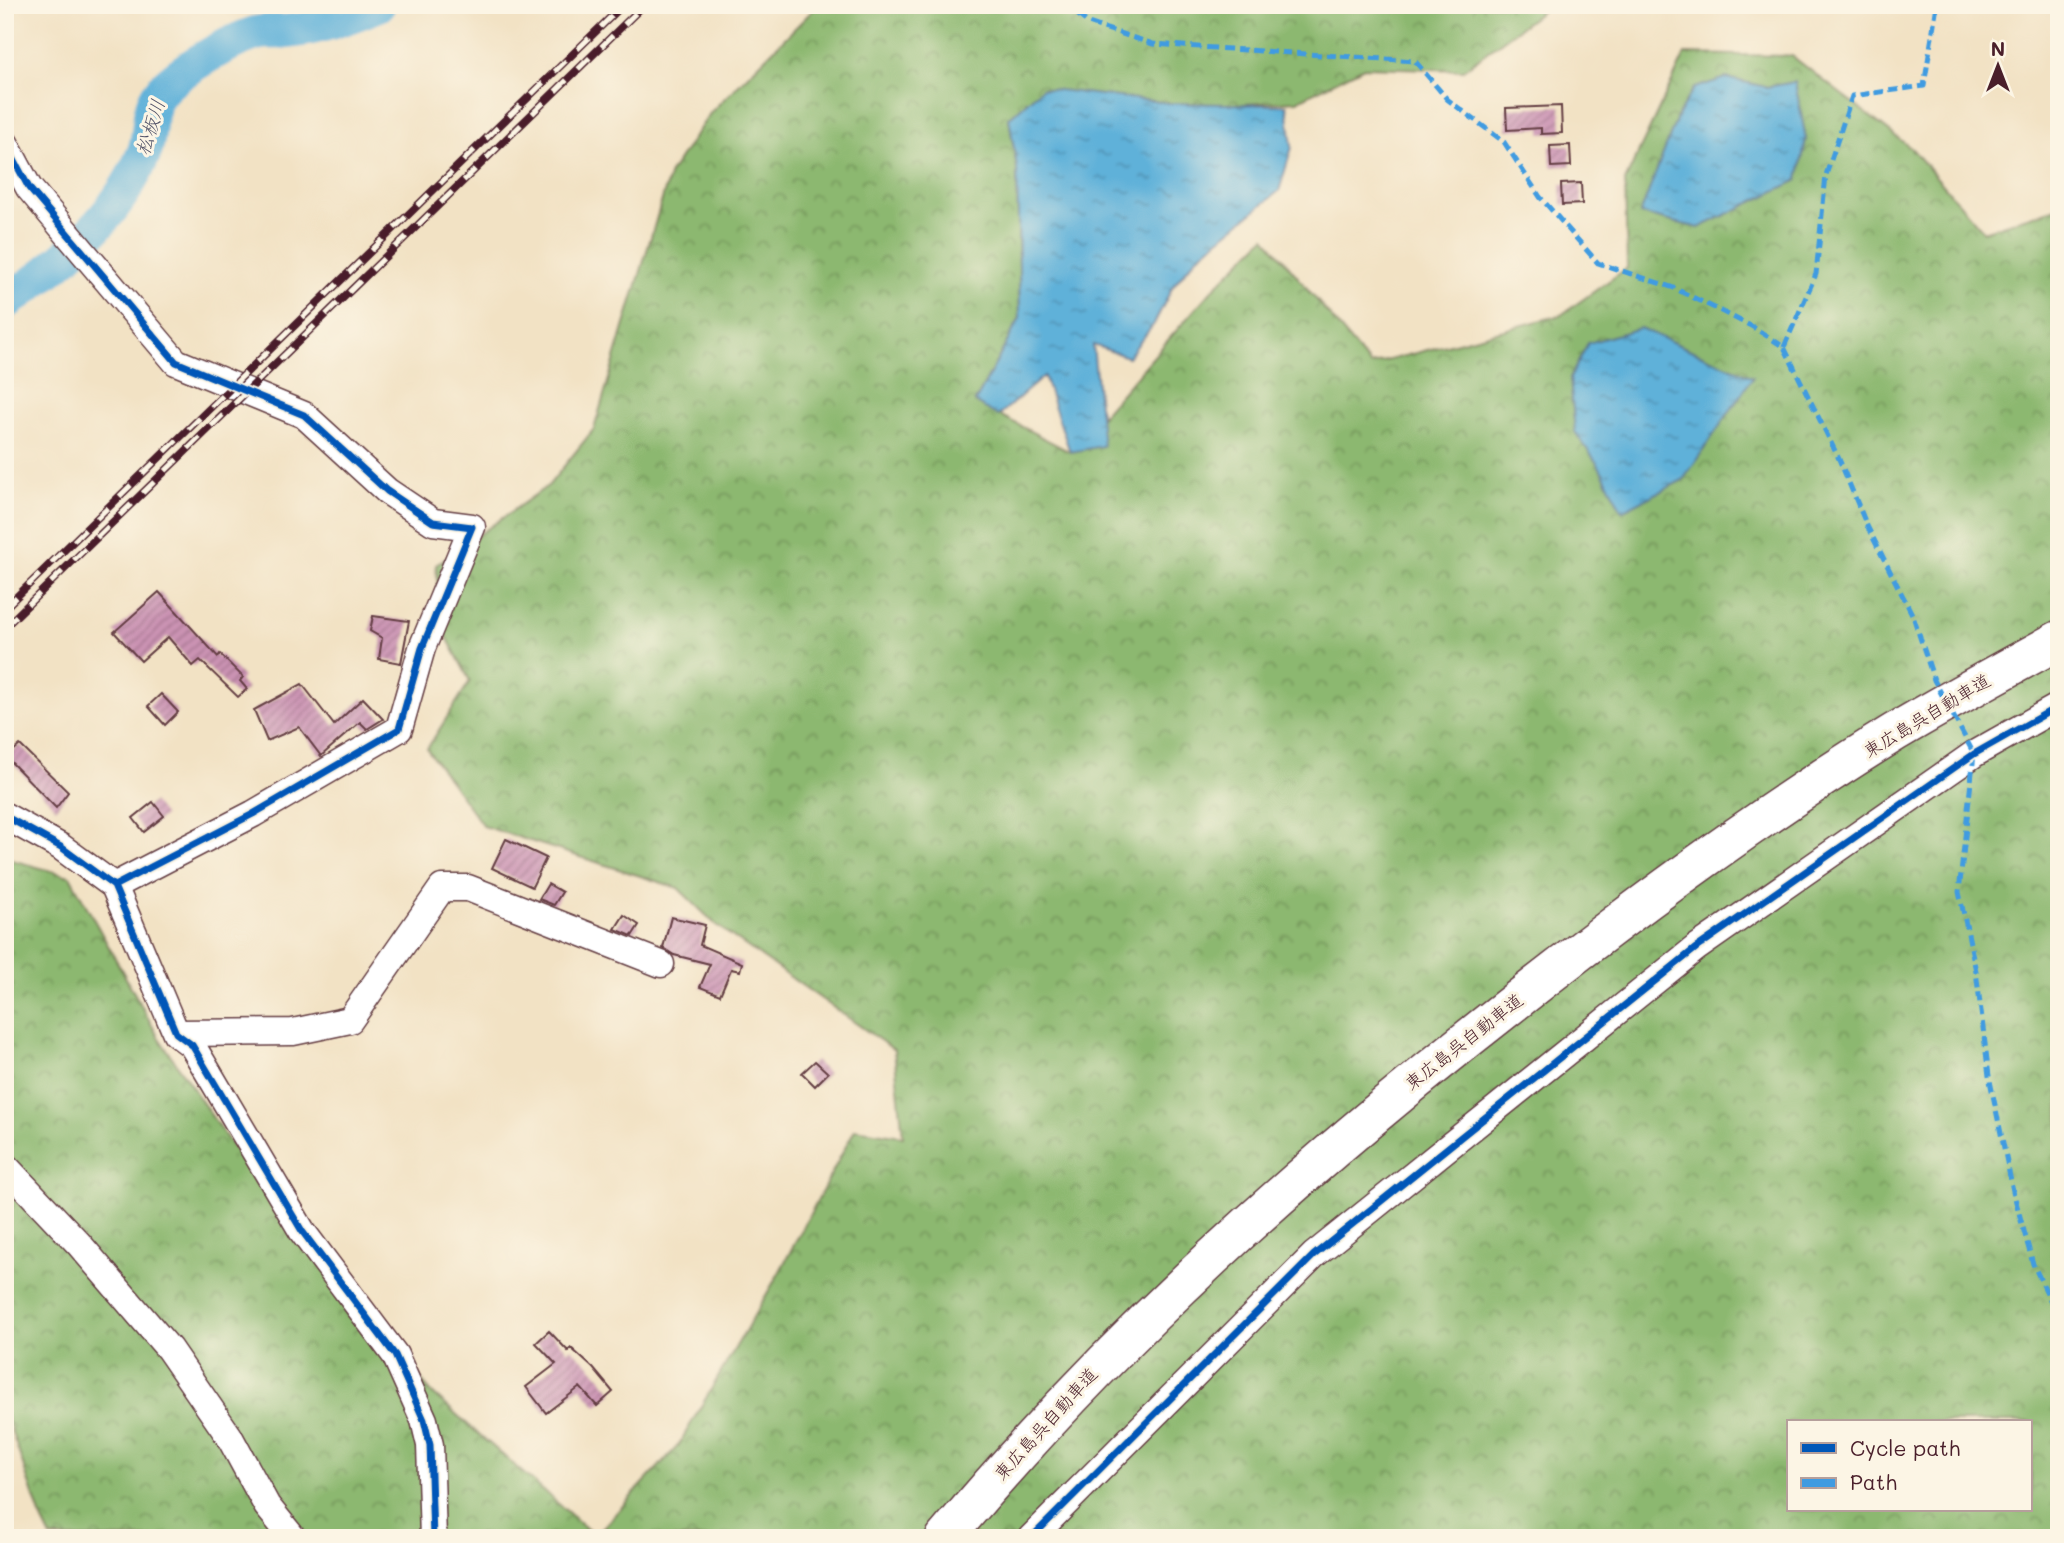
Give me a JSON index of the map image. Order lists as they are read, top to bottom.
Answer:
{
  "streets": {
    "highway": ["東広島呉自動車道"]
  },
  "water": ["松板川"],
  "legend": ["Cycle path", "Path"],
  "north": "top"
}
